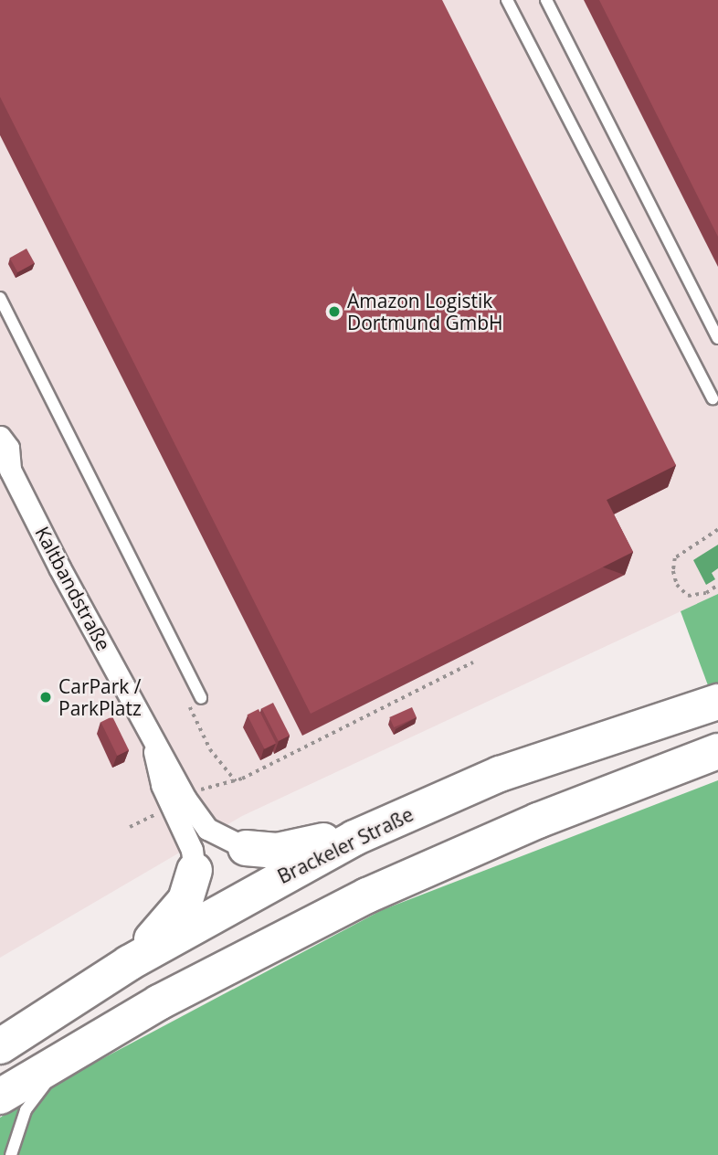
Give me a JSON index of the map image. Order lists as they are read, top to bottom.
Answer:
{
  "streets": {
    "highway": ["Brackeler Straße"],
    "street": ["Kaltbandstraße"]
  },
  "places": ["Amazon Logistik Dortmund GmbH", "CarPark / ParkPlatz"]
}
